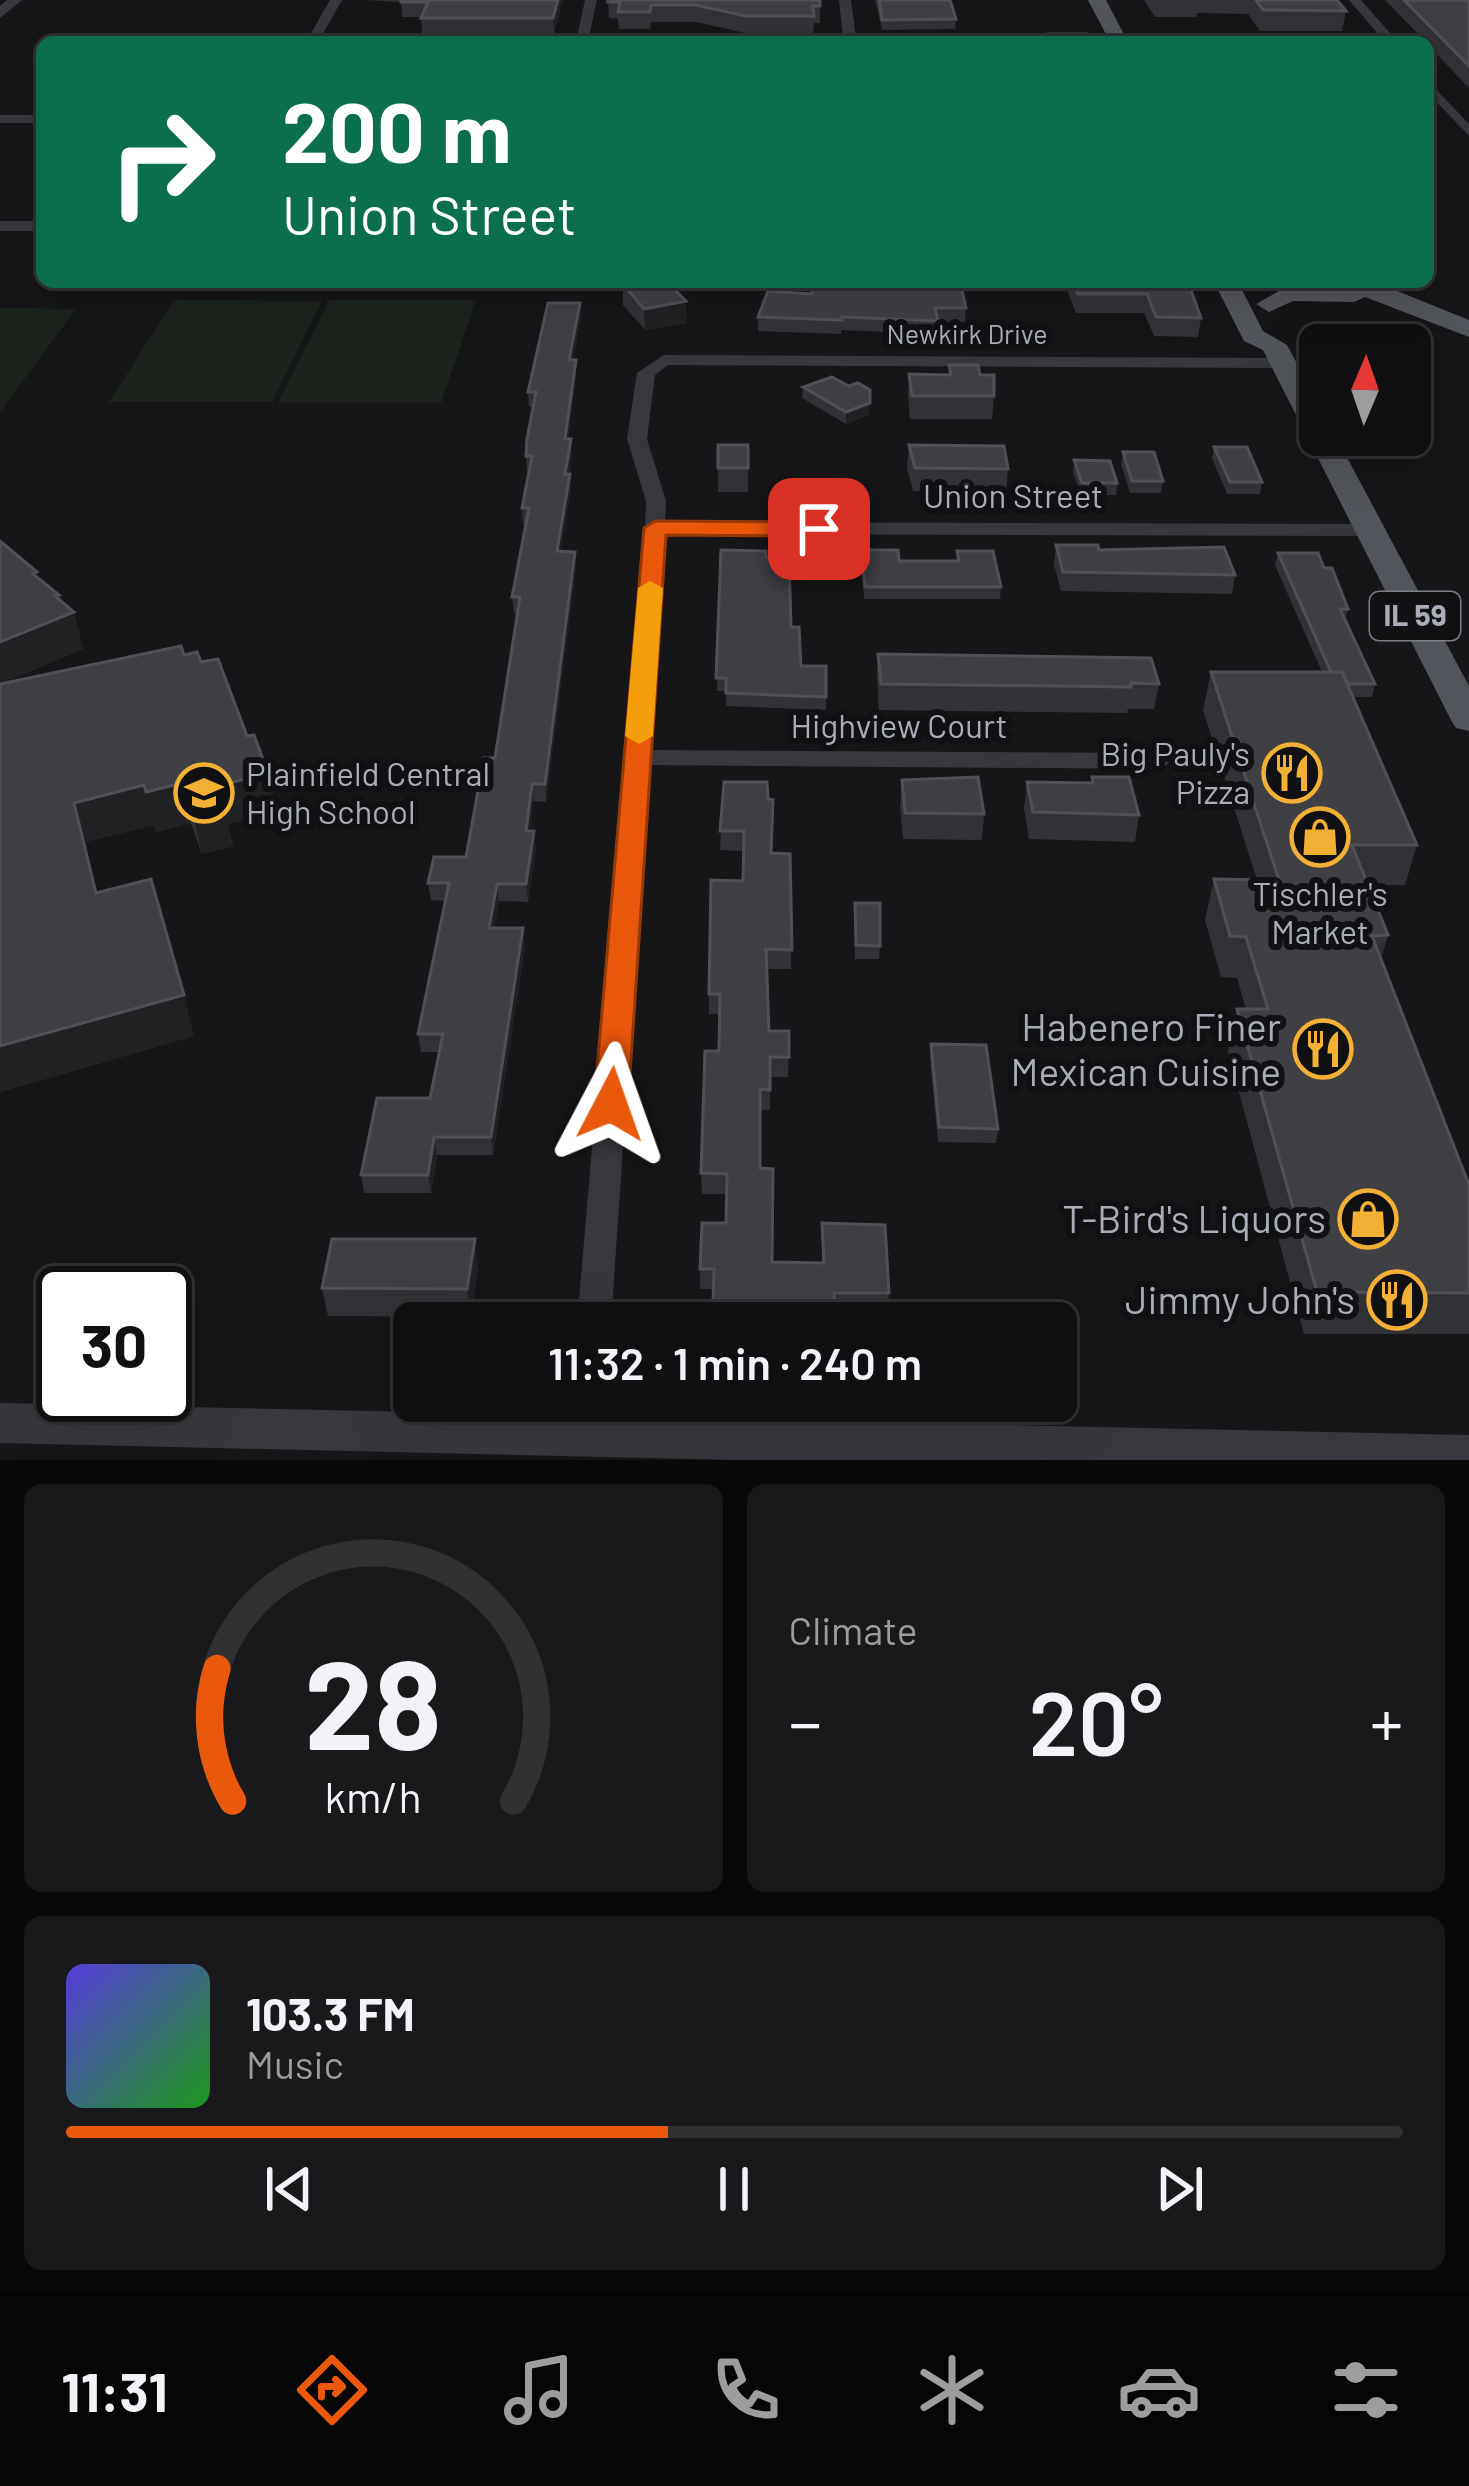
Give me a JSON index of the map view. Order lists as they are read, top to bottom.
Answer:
{
  "streets": {
    "main road": ["IL 59"],
    "street": ["Newkirk Drive", "Union Street", "Highview Court"]
  },
  "crossings": [
    ["Newkirk Drive", "Union Street"],
    ["Newkirk Drive", "IL 59"],
    ["Union Street", "IL 59"]
  ],
  "places": {
    "restaurant": ["Big Pauly's Pizza", "Habenero Finer Mexican Cuisine", "Jimmy John's"],
    "school or university": ["Plainfield Central High School"],
    "shop": ["Tischler's Market", "T-Bird's Liquors"]
  },
  "north": "top",
  "page": {
    "turn": ["200 m", "Union Street"],
    "limit": "30",
    "trip": "11:32 · 1 min · 240 m",
    "tile": "Climate",
    "heat": ["−", "20°", "+"],
    "song": ["103.3 FM", "Music"],
    "tabs": "11:31",
    "gauge": ["28", "km/h"]
  }
}
